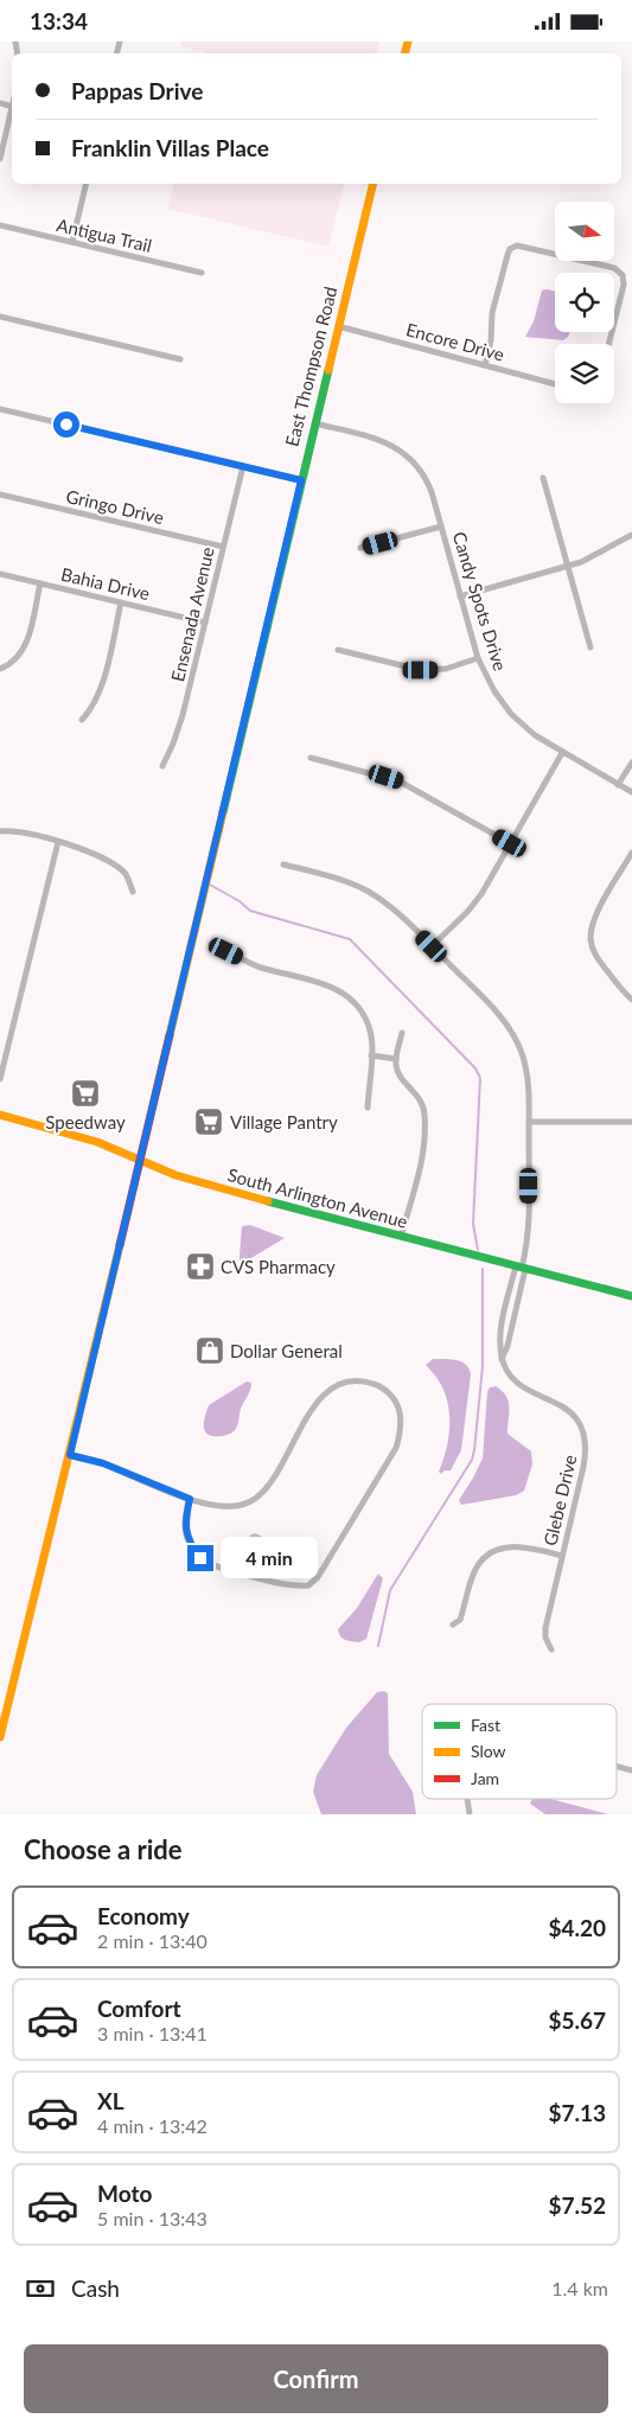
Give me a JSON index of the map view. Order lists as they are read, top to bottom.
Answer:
{
  "streets": {
    "main road": ["East Thompson Road", "South Arlington Avenue"],
    "street": [
      "Antigua Trail",
      "Encore Drive",
      "Gringo Drive",
      "Bahia Drive",
      "Candy Spots Drive",
      "Ensenada Avenue",
      "Glebe Drive"
    ]
  },
  "crossings": [
    ["Encore Drive", "East Thompson Road"],
    ["East Thompson Road", "Candy Spots Drive"],
    ["East Thompson Road", "South Arlington Avenue"],
    ["Gringo Drive", "Ensenada Avenue"],
    ["Bahia Drive", "Ensenada Avenue"]
  ],
  "places": {
    "supermarket": ["Speedway", "Village Pantry"],
    "pharmacy": ["CVS Pharmacy"],
    "shop": ["Dollar General"]
  },
  "legend": ["Fast", "Slow", "Jam"],
  "north": "right",
  "page": {
    "status": "13:34",
    "banner": ["Pappas Drive", "Franklin Villas Place"],
    "bubble": "4 min",
    "heading": "Choose a ride",
    "list": [
      {
        "name": "Economy",
        "note": "2 min · 13:40",
        "value": "$4.20"
      },
      {
        "name": "Comfort",
        "note": "3 min · 13:41",
        "value": "$5.67"
      },
      {
        "name": "XL",
        "note": "4 min · 13:42",
        "value": "$7.13"
      },
      {
        "name": "Moto",
        "note": "5 min · 13:43",
        "value": "$7.52"
      }
    ],
    "pay": ["Cash", "1.4 km"],
    "buttons": "Confirm"
  }
}
